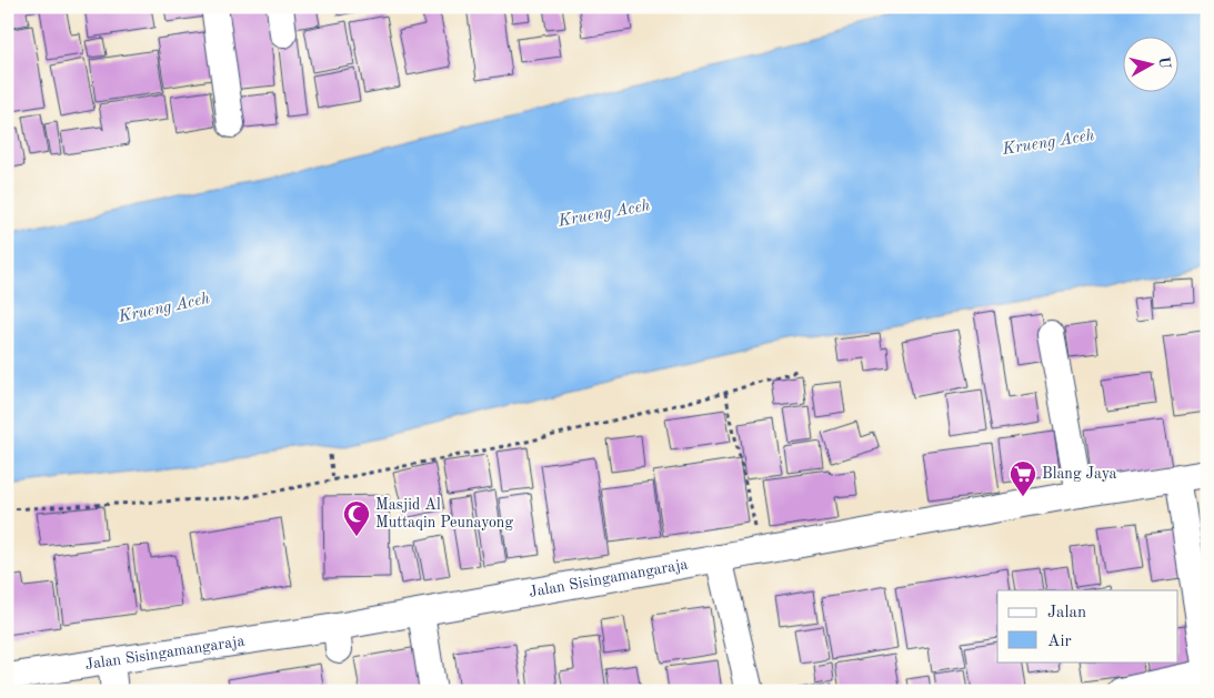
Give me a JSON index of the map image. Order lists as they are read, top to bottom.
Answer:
{
  "streets": {
    "street": ["Jalan Sisingamangaraja"]
  },
  "water": ["Krueng Aceh"],
  "places": {
    "supermarket": ["Blang Jaya"],
    "mosque": ["Masjid Al Muttaqin Peunayong"]
  },
  "legend": ["Jalan", "Air"],
  "north": "right"
}
